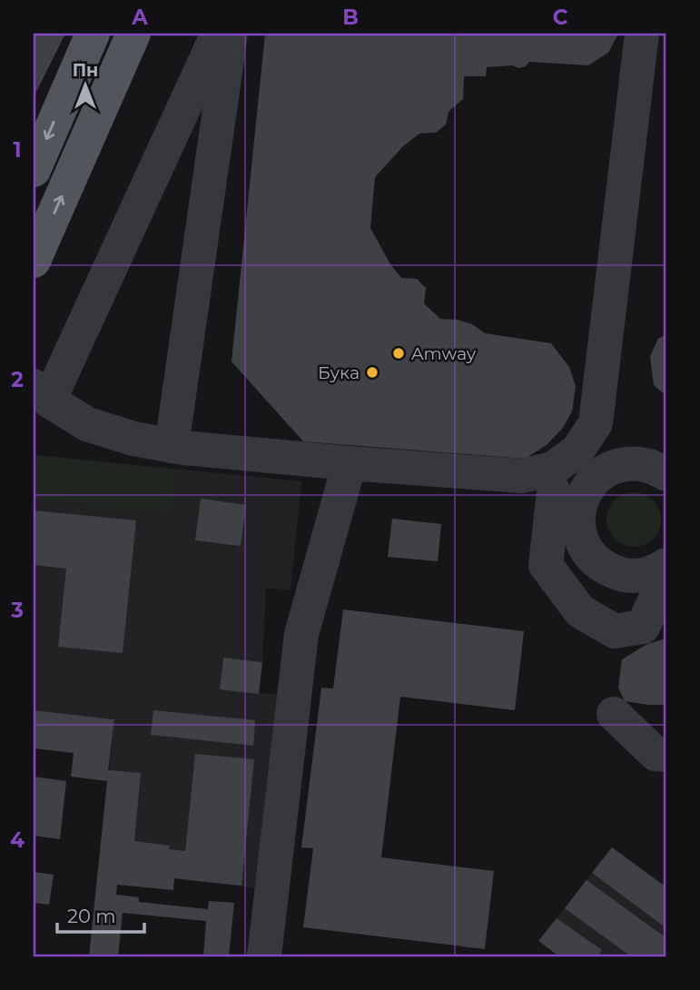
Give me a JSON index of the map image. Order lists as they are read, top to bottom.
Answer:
{
  "places": ["Amway", "Бука"],
  "scale_bar": "20 m",
  "north": "top",
  "grid": {
    "columns": ["A", "B", "C"],
    "rows": [
      "1",
      "2",
      "3",
      "4"
    ]
  }
}
